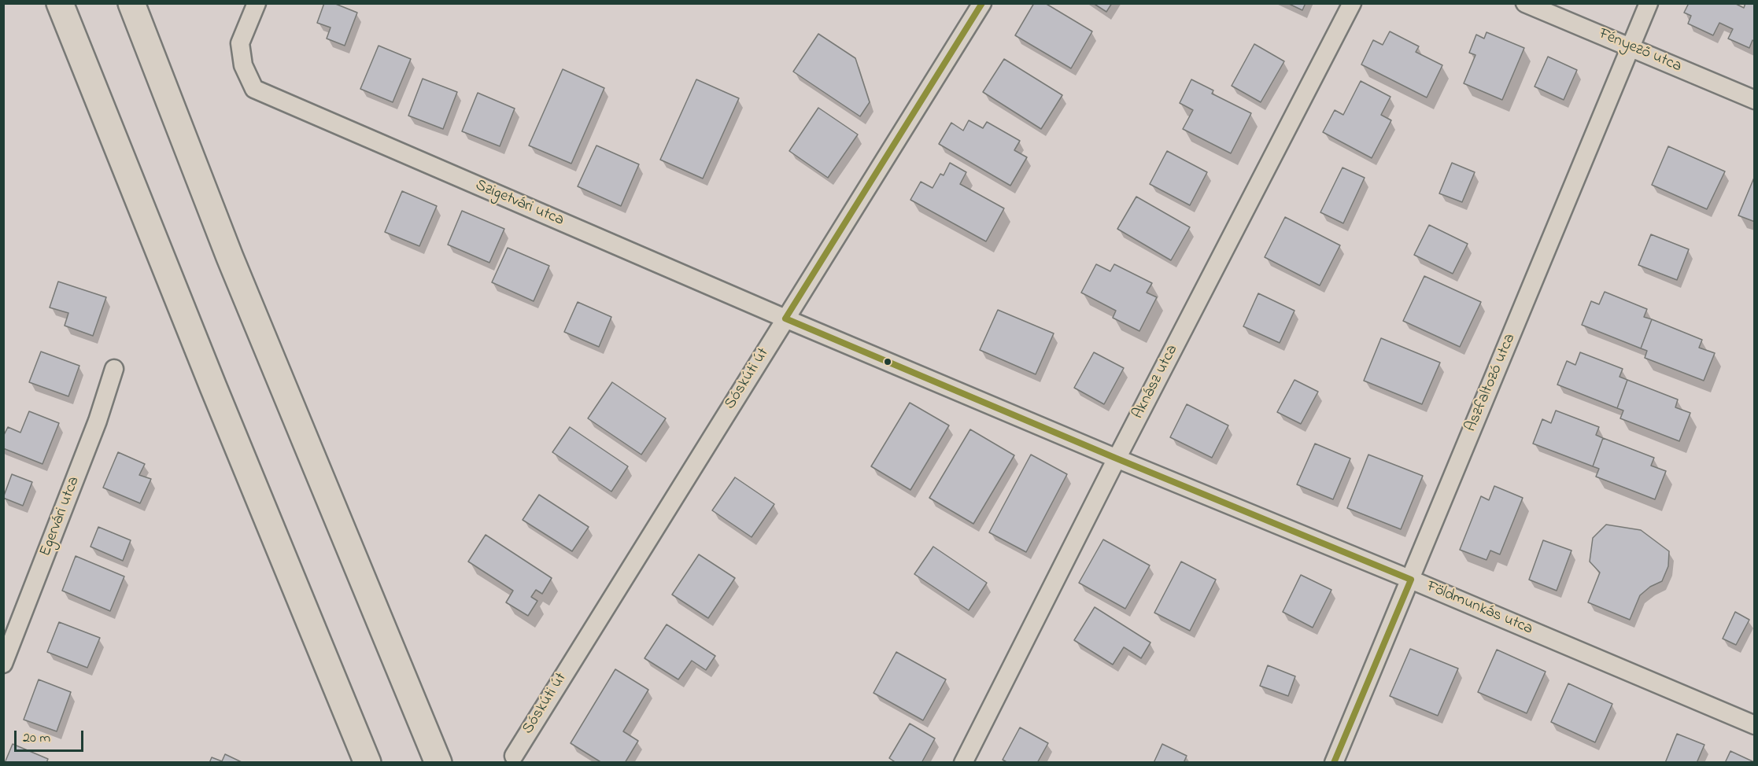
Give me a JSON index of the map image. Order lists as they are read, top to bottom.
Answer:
{
  "streets": {
    "street": [
      "Fényező utca",
      "Szigetvári utca",
      "Sóskúti út",
      "Aknász utca",
      "Aszfaltozó utca",
      "Egervári utca",
      "Földmunkás utca"
    ]
  },
  "crossings": [
    ["Fényező utca", "Aszfaltozó utca"],
    ["Szigetvári utca", "Sóskúti út"],
    ["Szigetvári utca", "Földmunkás utca"],
    ["Sóskúti út", "Földmunkás utca"],
    ["Aknász utca", "Földmunkás utca"],
    ["Aszfaltozó utca", "Földmunkás utca"]
  ],
  "scale_bar": "20 m"
}
